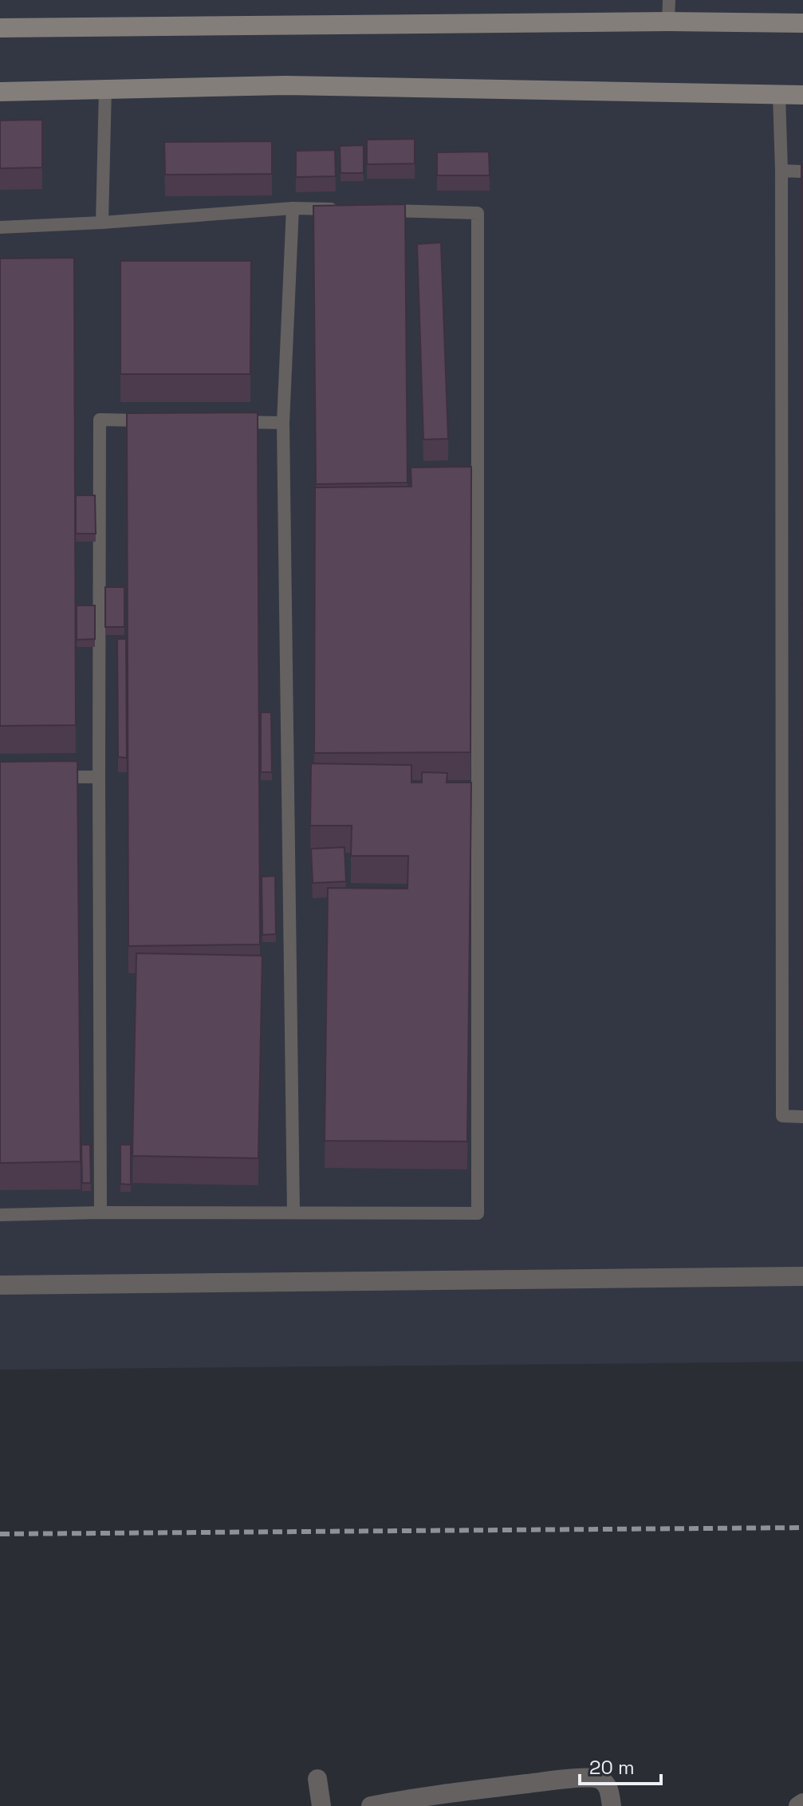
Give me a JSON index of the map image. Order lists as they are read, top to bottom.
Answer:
{
  "scale_bar": "20 m"
}
